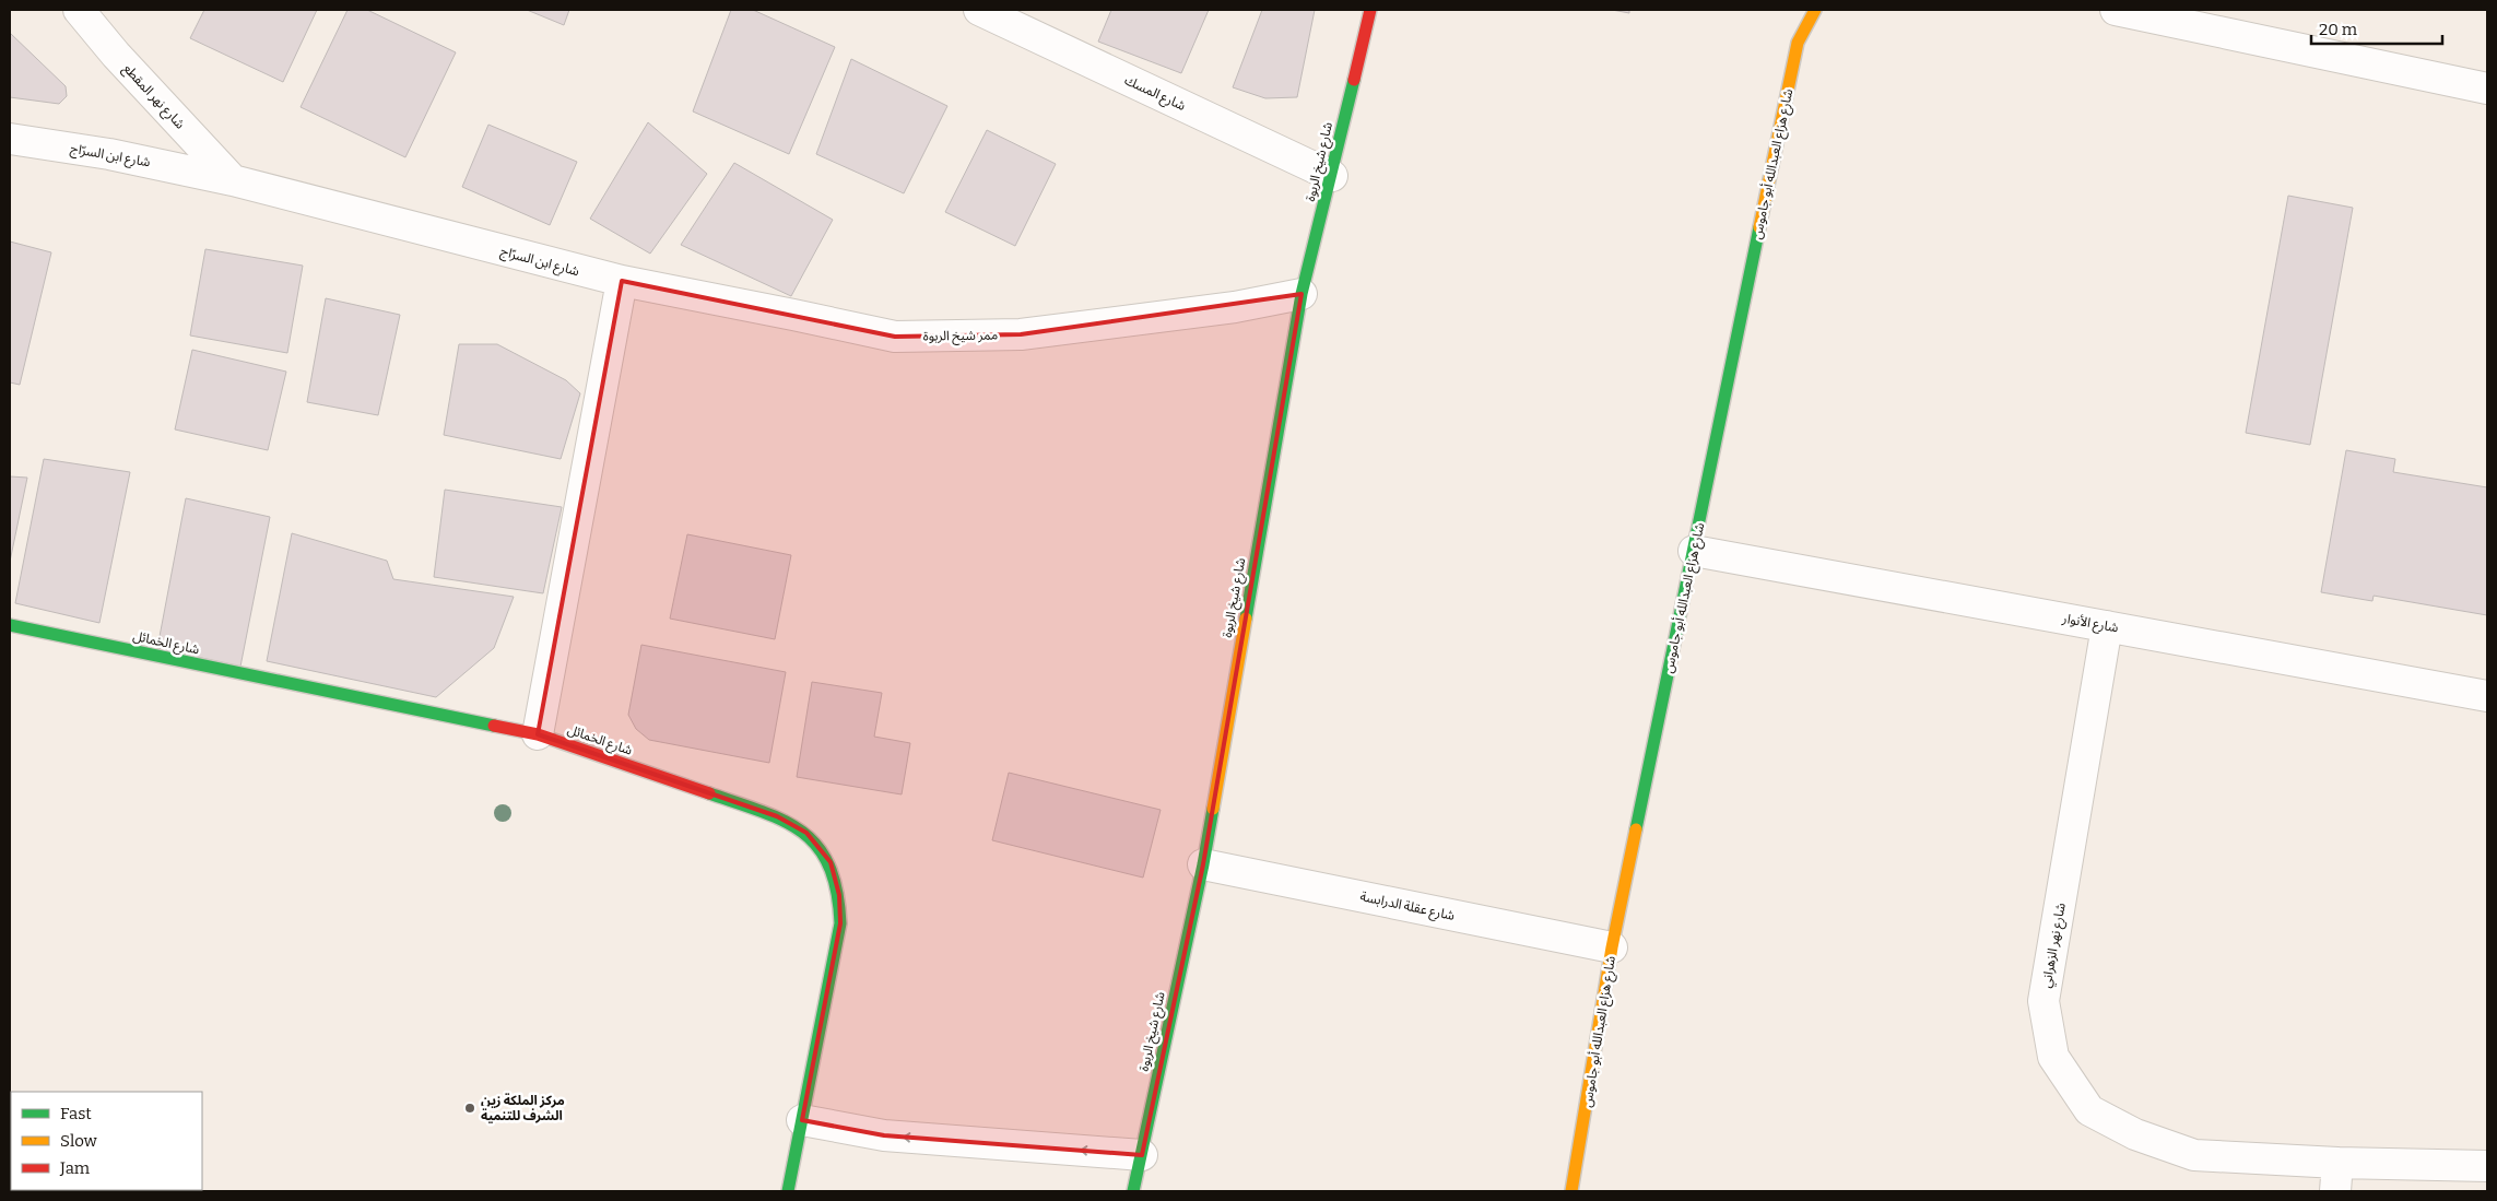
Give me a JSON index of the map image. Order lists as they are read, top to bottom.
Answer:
{
  "streets": {
    "street": [
      "شارع المسك",
      "شارع نهر المقطع",
      "شارع ابن السرّاج",
      "شارع شيخ الربوة",
      "شارع هزاع العبدالله أبو جاموس",
      "ممر شيخ الربوة",
      "شارع الأنوار",
      "شارع الخمائل",
      "شارع عقلة الدرابسة",
      "شارع نهر الزهراني"
    ]
  },
  "crossings": [
    ["شارع المسك", "شارع شيخ الربوة"],
    ["شارع نهر المقطع", "شارع ابن السرّاج"],
    ["شارع ابن السرّاج", "ممر شيخ الربوة"],
    ["شارع شيخ الربوة", "ممر شيخ الربوة"],
    ["شارع شيخ الربوة", "شارع عقلة الدرابسة"],
    ["شارع هزاع العبدالله أبو جاموس", "شارع الأنوار"],
    ["شارع هزاع العبدالله أبو جاموس", "شارع عقلة الدرابسة"],
    ["شارع الأنوار", "شارع نهر الزهراني"]
  ],
  "places": ["مركز الملكة زين الشرف للتنمية"],
  "legend": ["Fast", "Slow", "Jam"],
  "scale_bar": "20 m"
}
